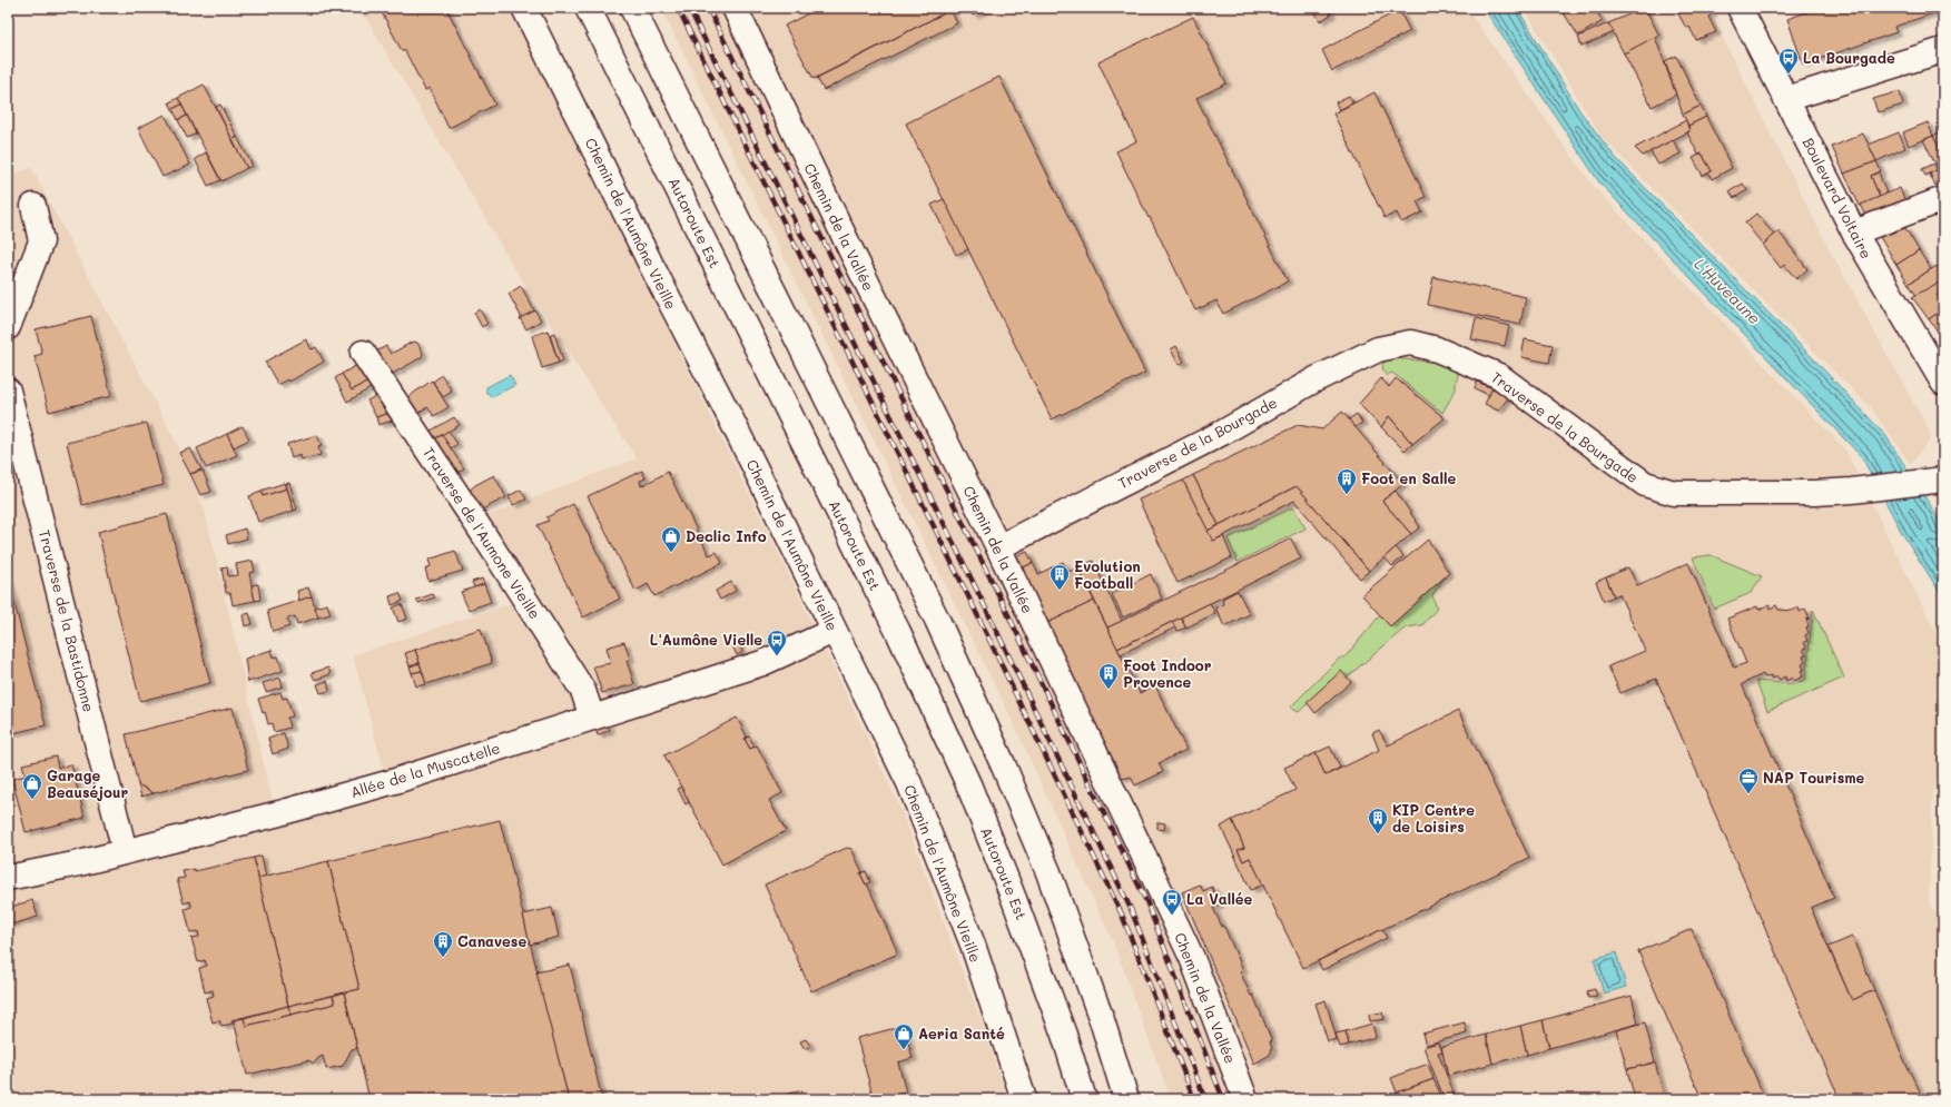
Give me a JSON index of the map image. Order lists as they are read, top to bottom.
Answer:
{
  "streets": {
    "main road": [
      "Boulevard Voltaire",
      "Autoroute Est",
      "Chemin de l'Aumône Vieille",
      "Chemin de la Vallée",
      "Traverse de la Bourgade",
      "Traverse de l'Aumone Vieille",
      "Traverse de la Bastidonne",
      "Allée de la Muscatelle"
    ]
  },
  "crossings": [
    ["Chemin de l'Aumône Vieille", "Allée de la Muscatelle"],
    ["Chemin de la Vallée", "Traverse de la Bourgade"],
    ["Traverse de l'Aumone Vieille", "Allée de la Muscatelle"],
    ["Traverse de la Bastidonne", "Allée de la Muscatelle"]
  ],
  "water": ["L'Huveaune"],
  "places": {
    "bus stop": ["La Bourgade", "L'Aumône Vielle", "La Vallée"],
    "building": [
      "Foot en Salle",
      "Evolution Football",
      "Foot Indoor Provence",
      "KIP Centre de Loisirs",
      "Canavese"
    ],
    "shop": ["Declic Info", "Garage Beauséjour", "Aeria Santé"],
    "office": ["NAP Tourisme"]
  }
}
